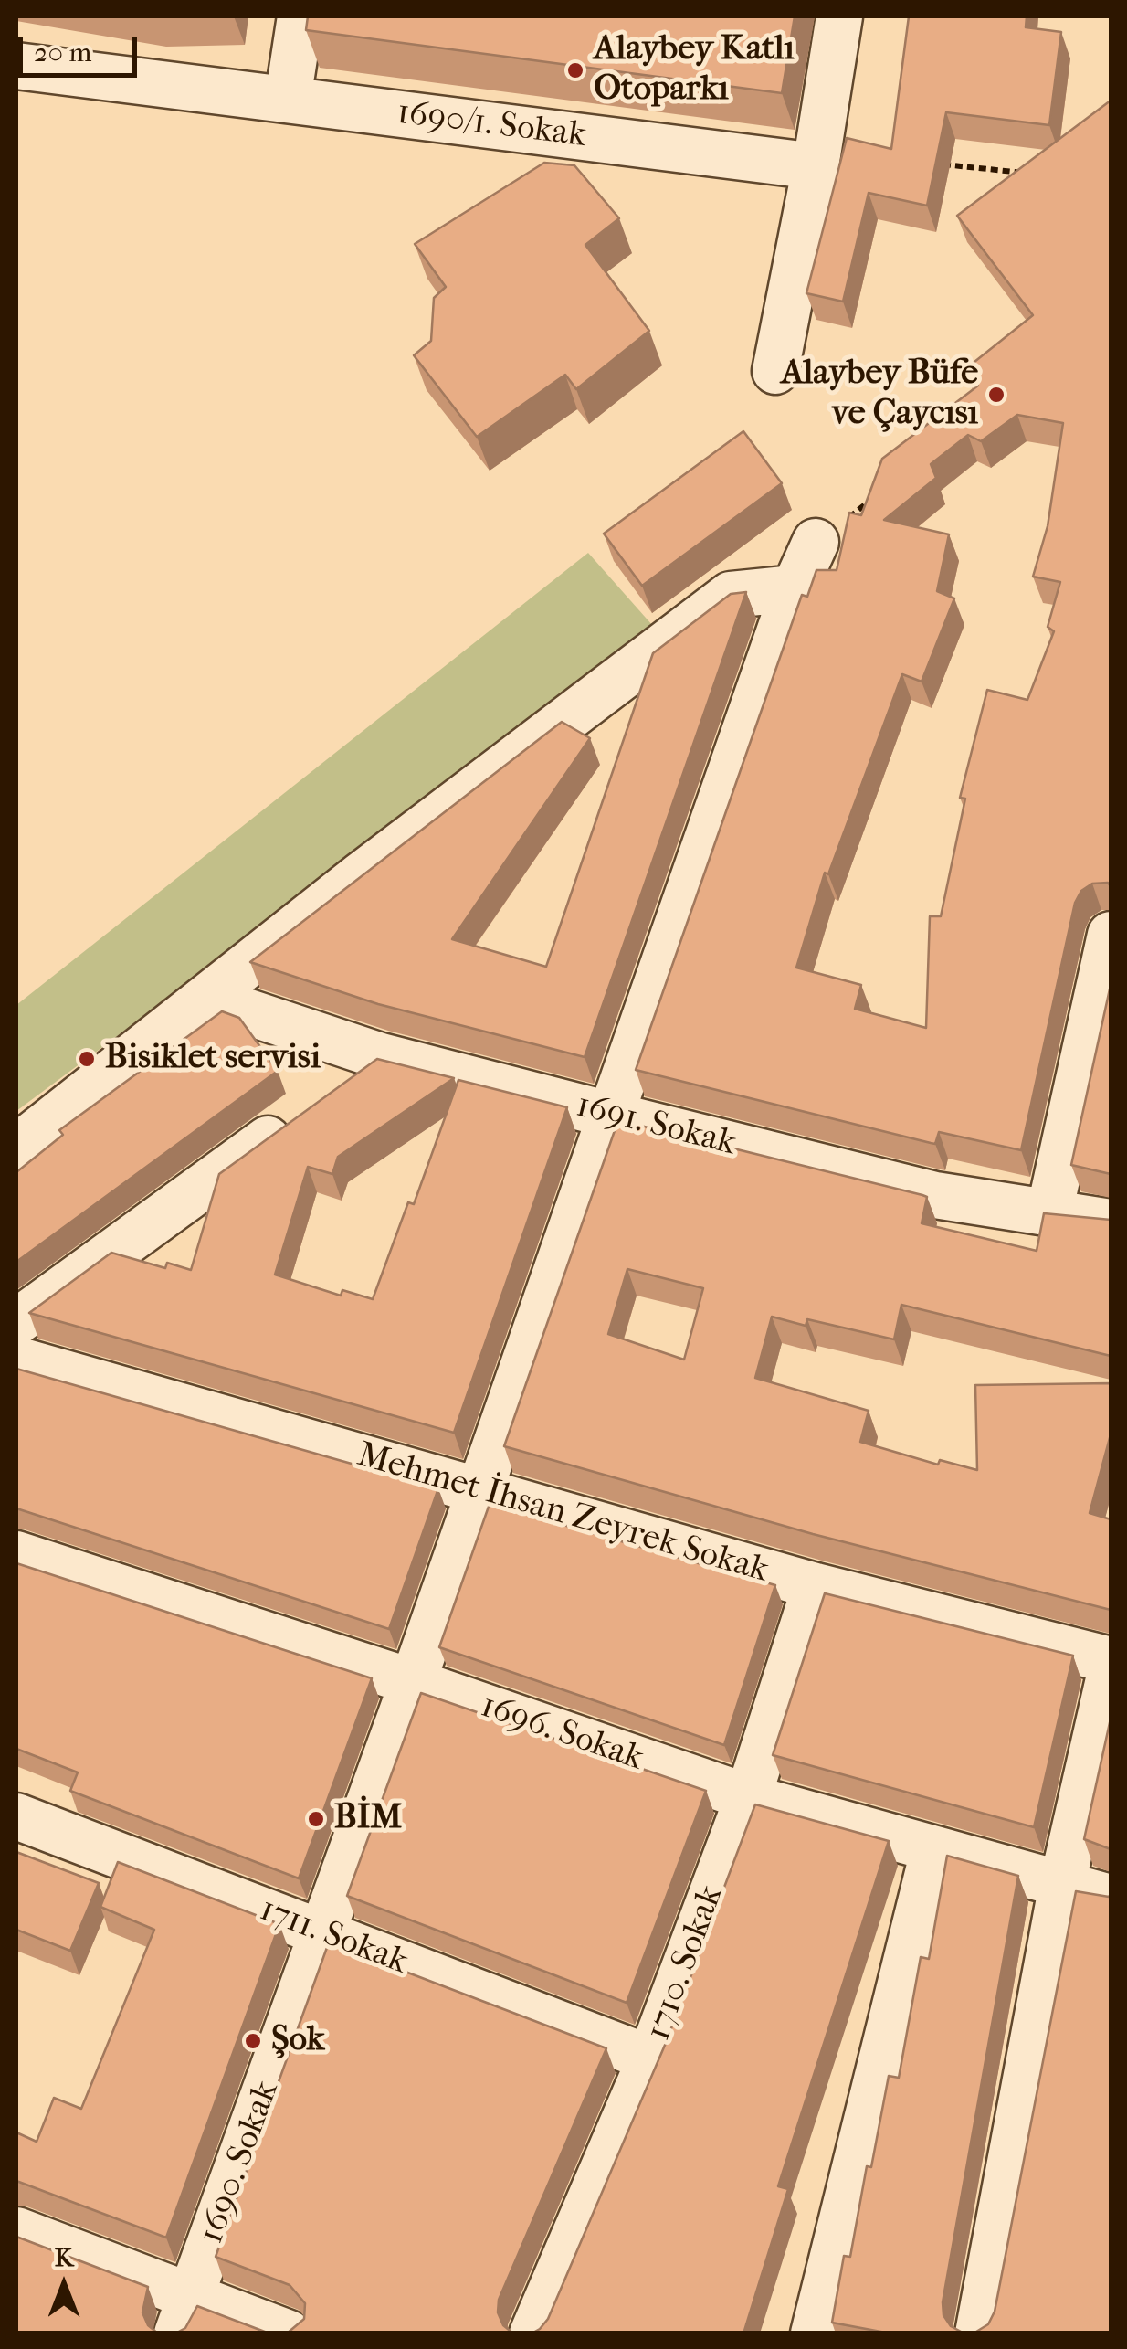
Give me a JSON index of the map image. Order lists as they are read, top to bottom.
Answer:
{
  "streets": {
    "street": [
      "1690/1. Sokak",
      "1691. Sokak",
      "Mehmet İhsan Zeyrek Sokak",
      "1696. Sokak",
      "1711. Sokak",
      "1710. Sokak",
      "1690. Sokak"
    ]
  },
  "crossings": [
    ["1691. Sokak", "1690. Sokak"],
    ["Mehmet İhsan Zeyrek Sokak", "1710. Sokak"],
    ["Mehmet İhsan Zeyrek Sokak", "1690. Sokak"],
    ["1696. Sokak", "1710. Sokak"],
    ["1696. Sokak", "1690. Sokak"],
    ["1711. Sokak", "1710. Sokak"],
    ["1711. Sokak", "1690. Sokak"]
  ],
  "places": [
    "Alaybey Katlı Otoparkı",
    "Alaybey Büfe ve Çaycısı",
    "Bisiklet servisi",
    "BİM",
    "Şok"
  ],
  "scale_bar": "20 m",
  "north": "top"
}
